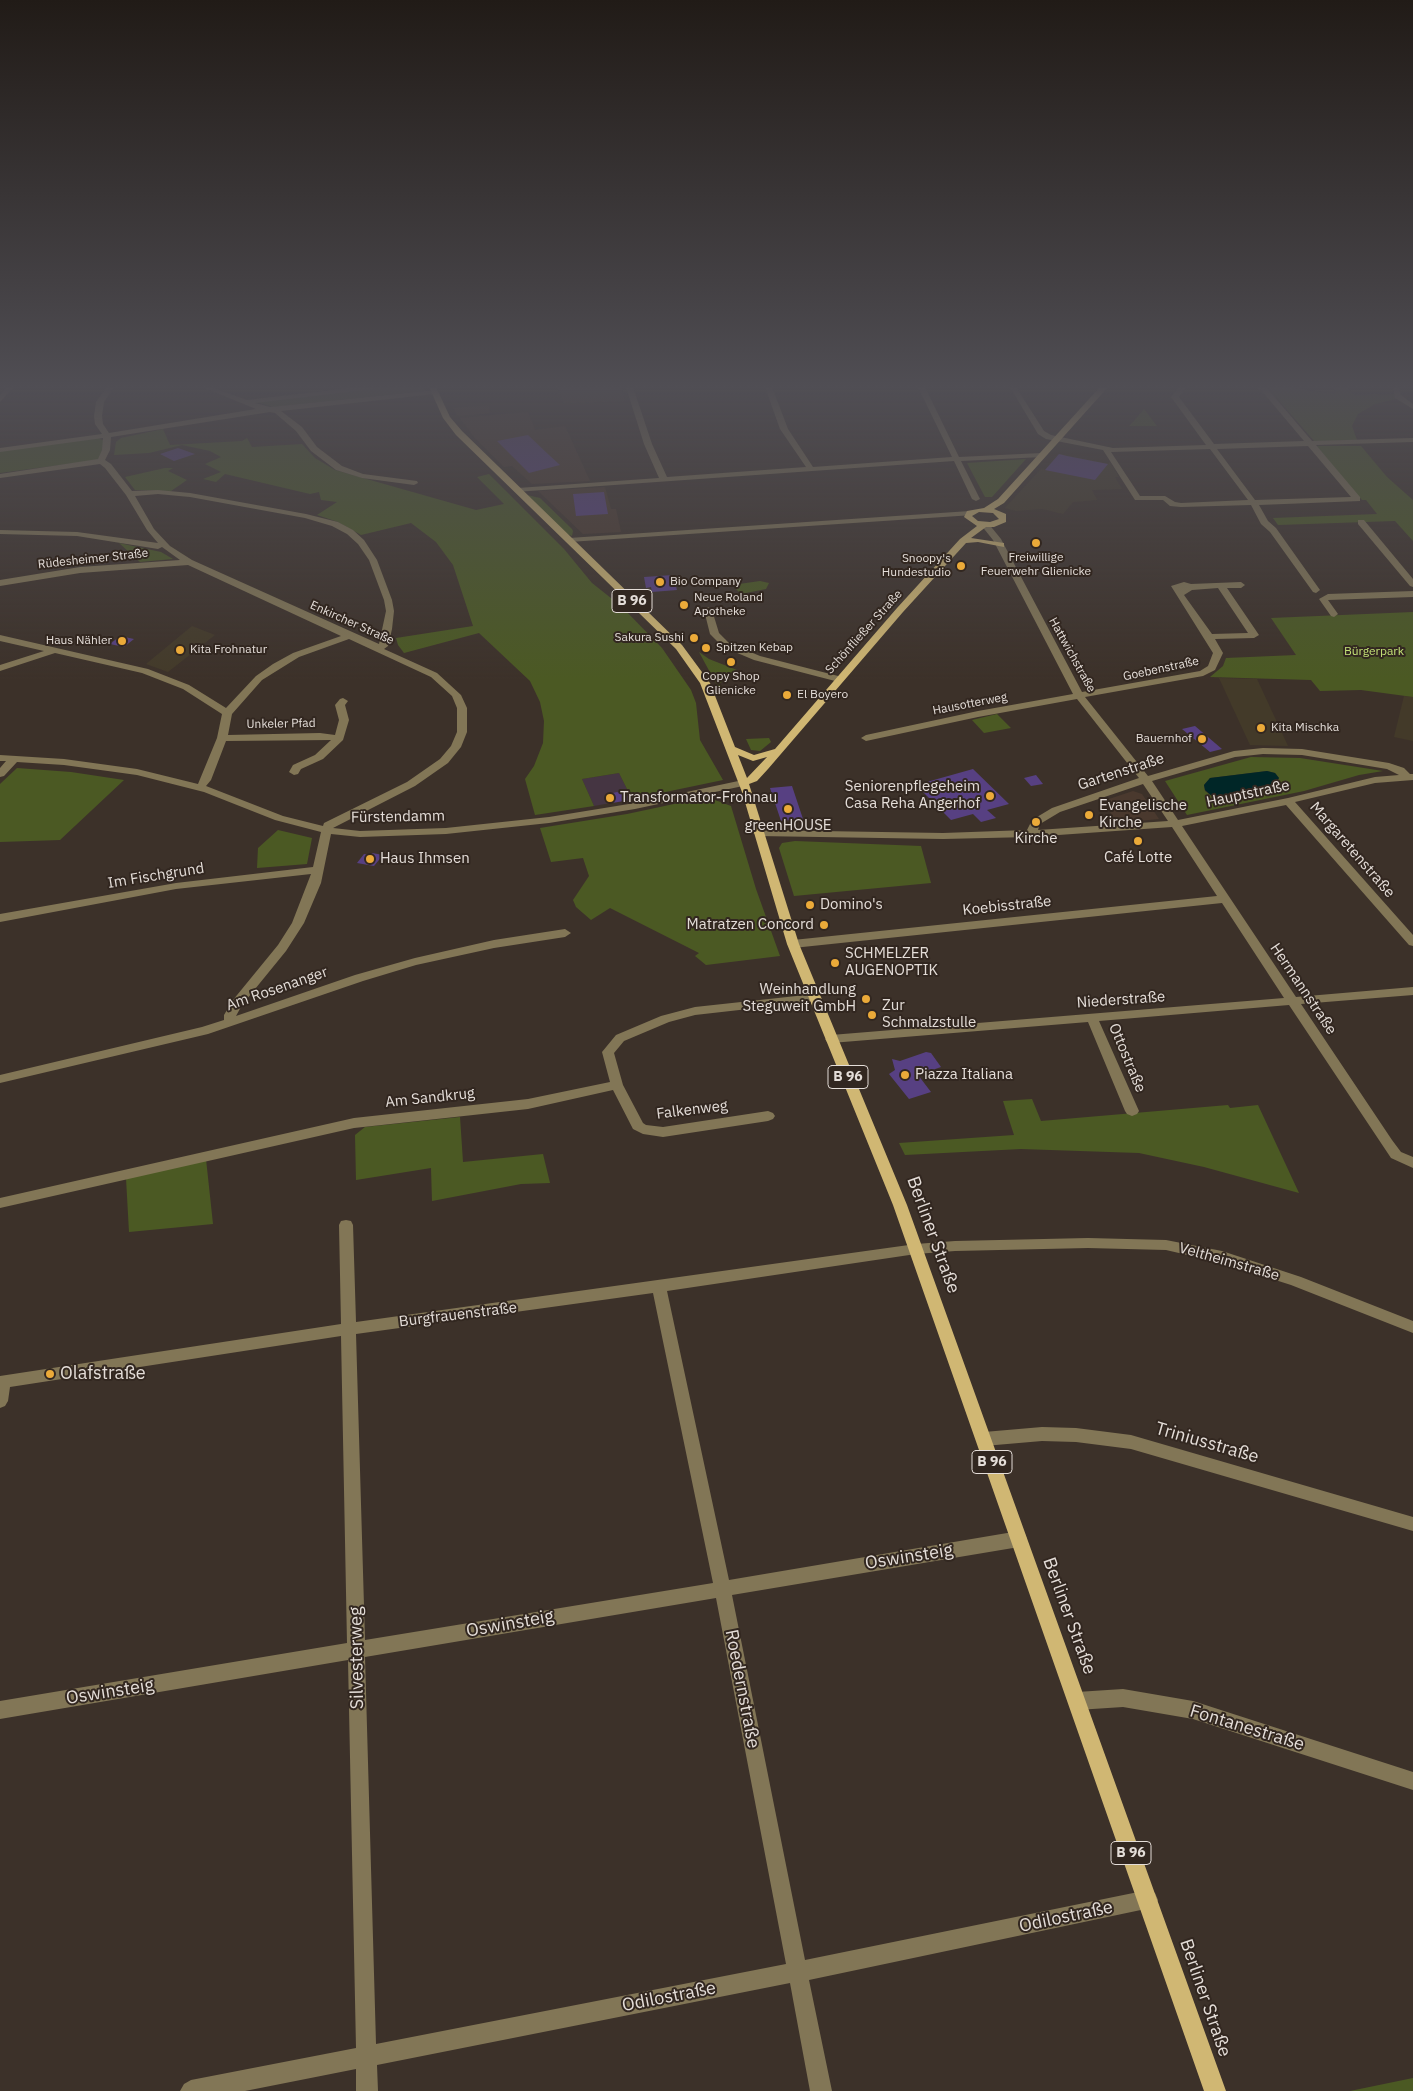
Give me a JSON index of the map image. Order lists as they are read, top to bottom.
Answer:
{
  "streets": {
    "main road": ["B 96", "Schönfließer Straße", "Berliner Straße"],
    "street": [
      "Rüdesheimer Straße",
      "Enkircher Straße",
      "Hattwichstraße",
      "Goebenstraße",
      "Hausotterweg",
      "Unkeler Pfad",
      "Gartenstraße",
      "Hauptstraße",
      "Fürstendamm",
      "Margaretenstraße",
      "Im Fischgrund",
      "Koebisstraße",
      "Am Rosenanger",
      "Hermannstraße",
      "Niederstraße",
      "Ottostraße",
      "Am Sandkrug",
      "Falkenweg",
      "Veltheimstraße",
      "Burgfrauenstraße",
      "Triniusstraße",
      "Oswinsteig",
      "Silvesterweg",
      "Roedernstraße",
      "Fontanestraße",
      "Odilostraße"
    ]
  },
  "crossings": [
    ["Rüdesheimer Straße", "Enkircher Straße"],
    ["B 96", "Schönfließer Straße"],
    ["B 96", "Hauptstraße"],
    ["B 96", "Fürstendamm"],
    ["B 96", "Koebisstraße"],
    ["B 96", "Niederstraße"],
    ["B 96", "Berliner Straße"],
    ["Enkircher Straße", "Fürstendamm"],
    ["Schönfließer Straße", "Hattwichstraße"],
    ["Schönfließer Straße", "Fürstendamm"],
    ["Hattwichstraße", "Goebenstraße"],
    ["Hattwichstraße", "Hausotterweg"],
    ["Hattwichstraße", "Gartenstraße"],
    ["Hattwichstraße", "Hauptstraße"],
    ["Hattwichstraße", "Hermannstraße"],
    ["Goebenstraße", "Hausotterweg"],
    ["Gartenstraße", "Hauptstraße"],
    ["Hauptstraße", "Margaretenstraße"],
    ["Hauptstraße", "Hermannstraße"],
    ["Koebisstraße", "Hermannstraße"],
    ["Hermannstraße", "Niederstraße"],
    ["Niederstraße", "Ottostraße"],
    ["Niederstraße", "Berliner Straße"],
    ["Am Sandkrug", "Falkenweg"],
    ["Berliner Straße", "Veltheimstraße"],
    ["Berliner Straße", "Burgfrauenstraße"],
    ["Berliner Straße", "Triniusstraße"],
    ["Berliner Straße", "Oswinsteig"],
    ["Berliner Straße", "Fontanestraße"],
    ["Berliner Straße", "Odilostraße"],
    ["Veltheimstraße", "Burgfrauenstraße"],
    ["Burgfrauenstraße", "Silvesterweg"],
    ["Burgfrauenstraße", "Roedernstraße"],
    ["Oswinsteig", "Silvesterweg"],
    ["Oswinsteig", "Roedernstraße"],
    ["Silvesterweg", "Odilostraße"],
    ["Roedernstraße", "Odilostraße"]
  ],
  "parks": ["Bürgerpark"],
  "places": [
    "Freiwillige Feuerwehr Glienicke",
    "Snoopy's Hundestudio",
    "Bio Company",
    "Neue Roland Apotheke",
    "Sakura Sushi",
    "Haus Nähler",
    "Spitzen Kebap",
    "Kita Frohnatur",
    "Copy Shop Glienicke",
    "El Boyero",
    "Kita Mischka",
    "Bauernhof",
    "Seniorenpflegeheim Casa Reha Angerhof",
    "Transformator-Frohnau",
    "greenHOUSE",
    "Evangelische Kirche",
    "Kirche",
    "Café Lotte",
    "Haus Ihmsen",
    "Domino's",
    "Matratzen Concord",
    "SCHMELZER AUGENOPTIK",
    "Weinhandlung Steguweit GmbH",
    "Zur Schmalzstulle",
    "Piazza Italiana",
    "Olafstraße"
  ]
}
